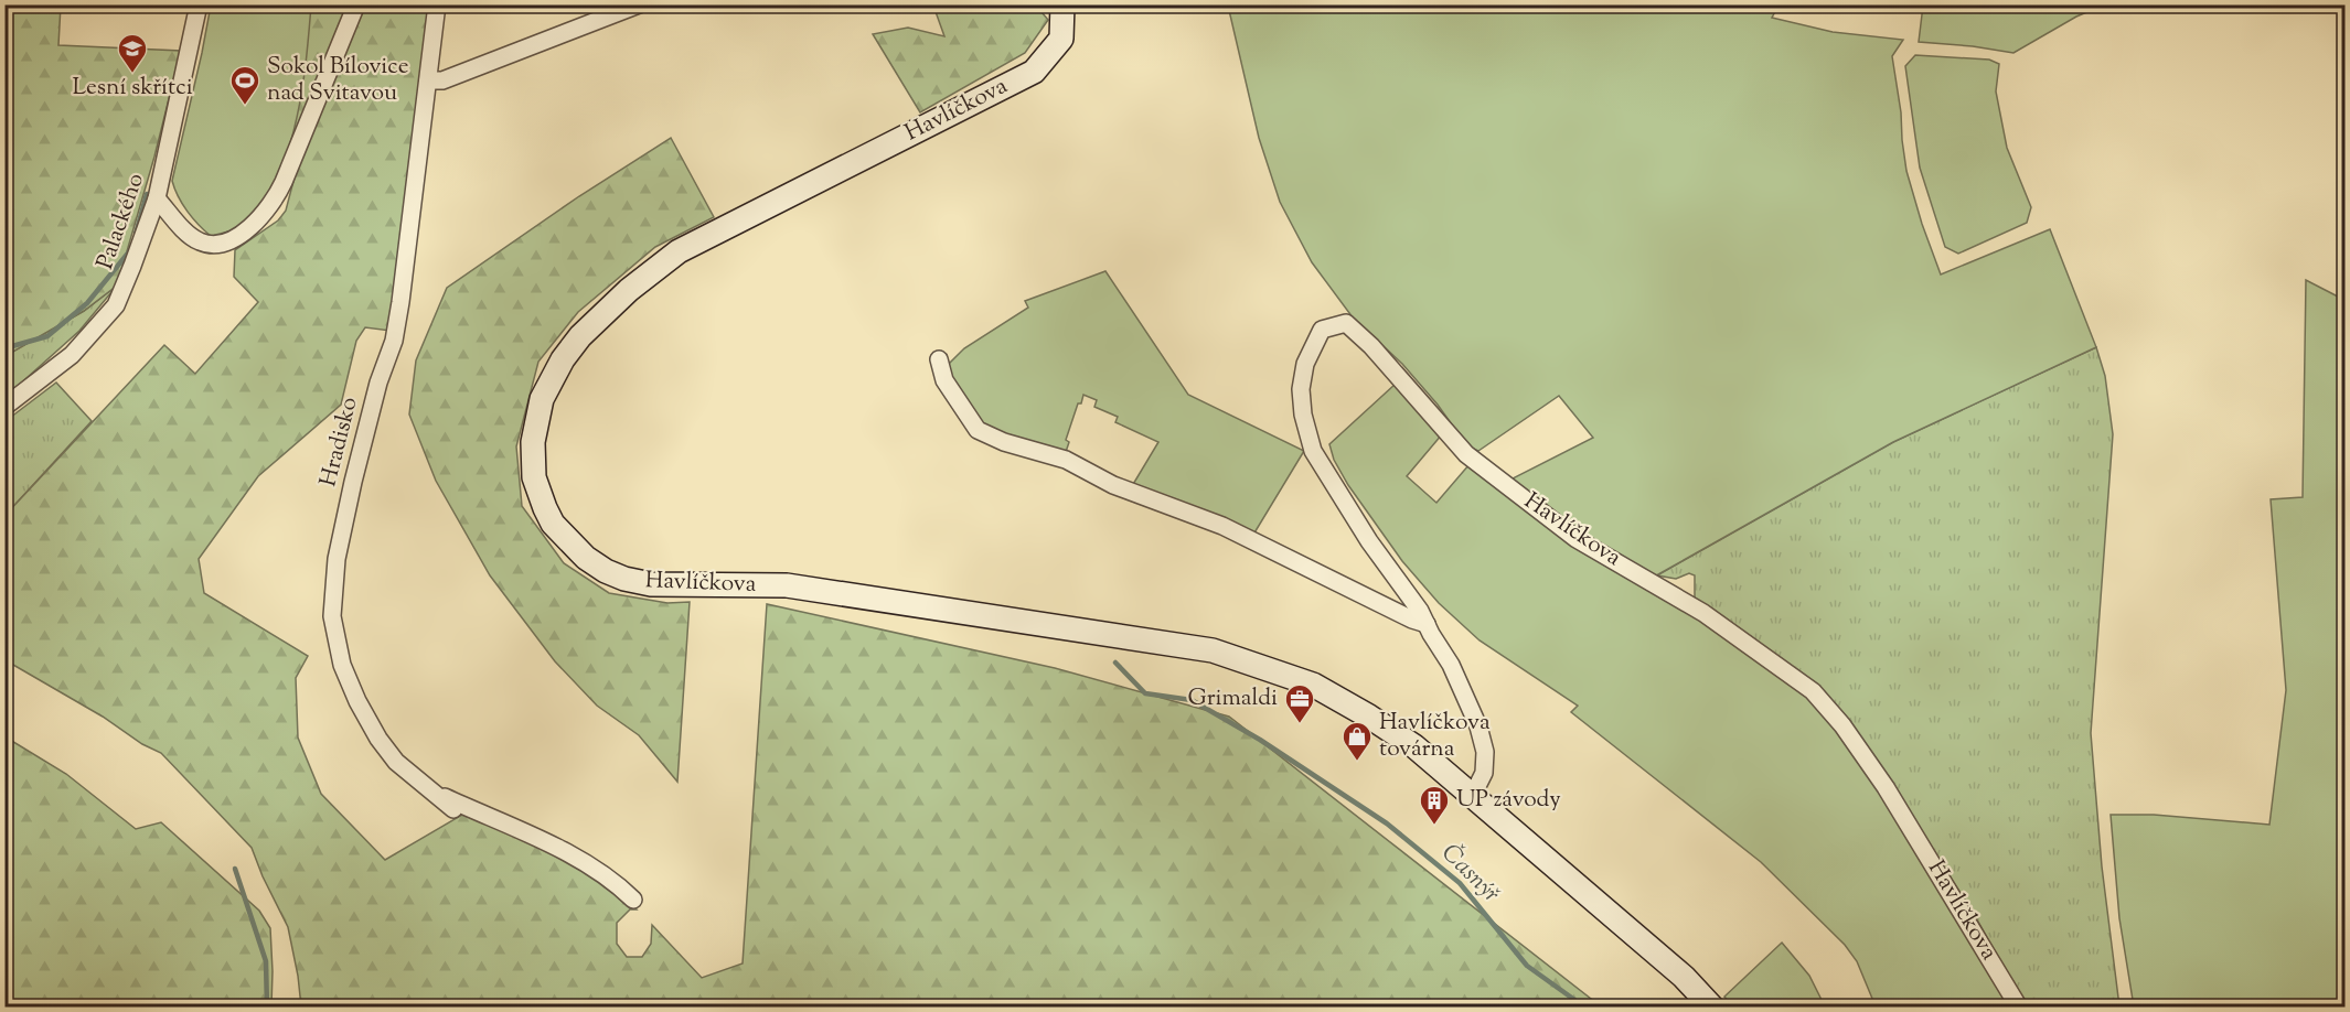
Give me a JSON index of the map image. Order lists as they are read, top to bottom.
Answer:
{
  "streets": {
    "main road": ["Havlíčkova"],
    "street": ["Palackého", "Hradisko"]
  },
  "water": ["Časnýř"],
  "places": {
    "school or university": ["Lesní skřítci"],
    "sports": ["Sokol Bílovice nad Svitavou"],
    "office": ["Grimaldi"],
    "shop": ["Havlíčkova továrna"],
    "building": ["UP závody"]
  }
}
